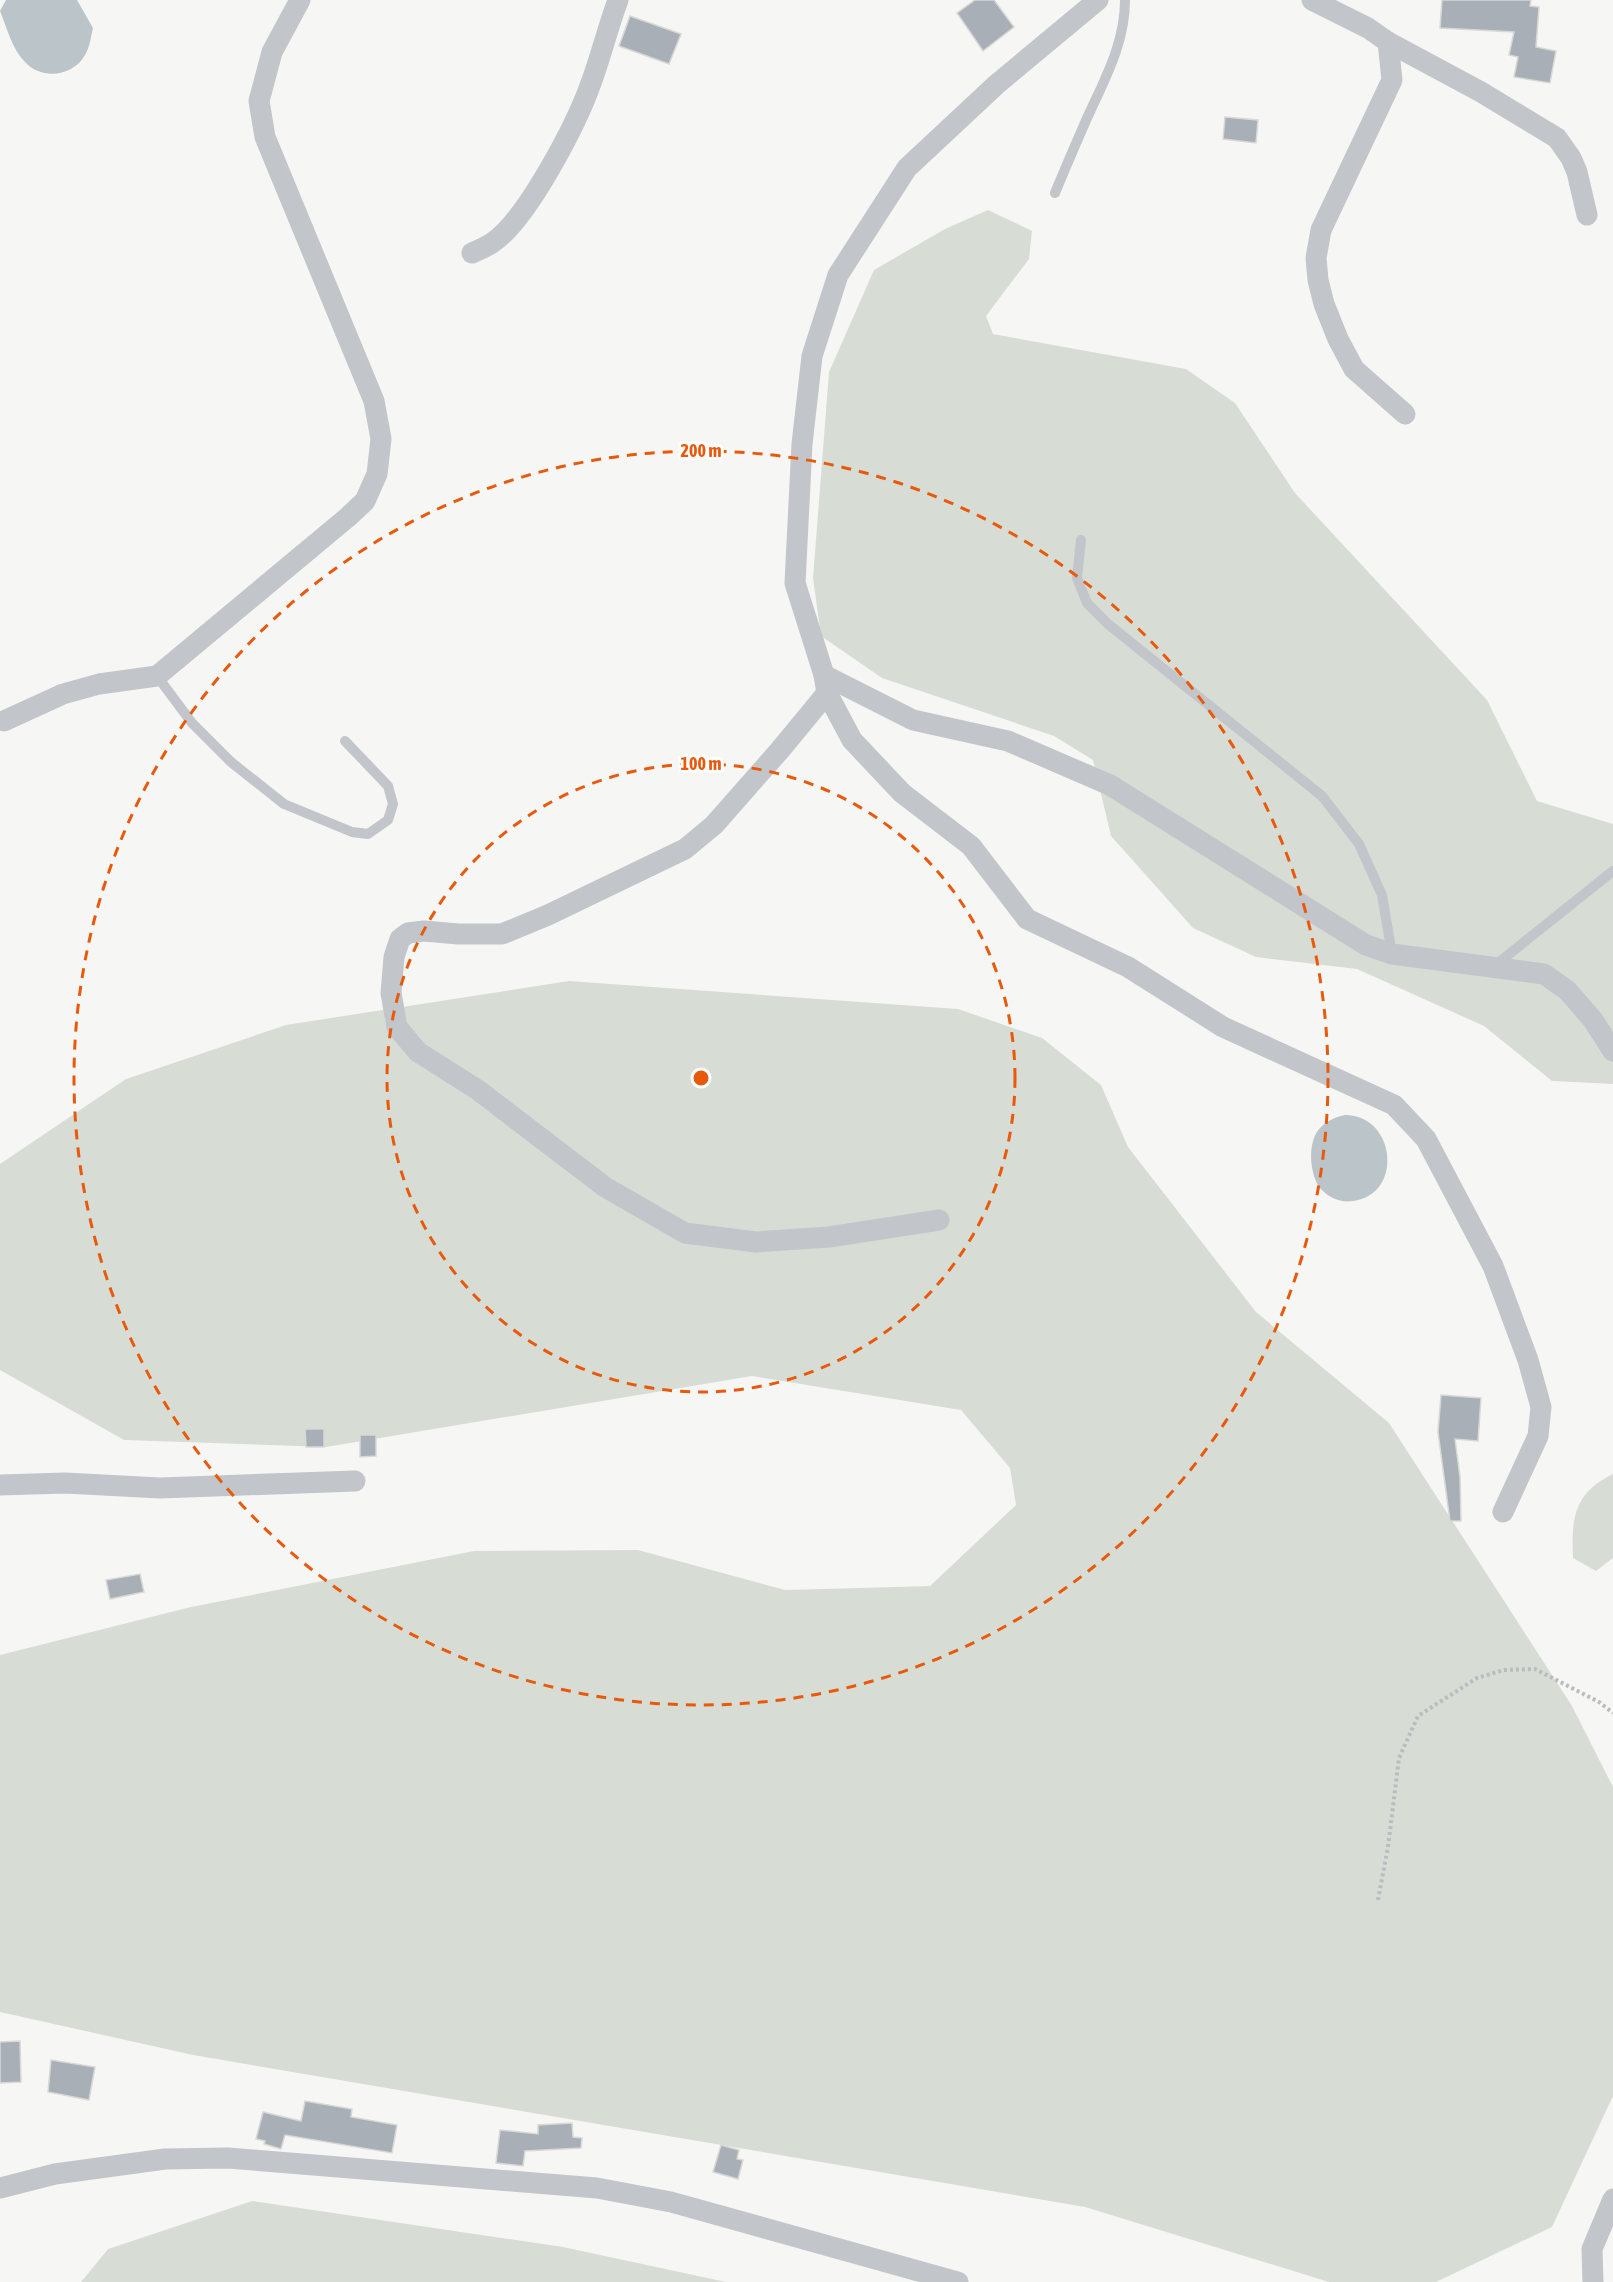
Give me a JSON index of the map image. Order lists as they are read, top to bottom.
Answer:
{
  "rings": ["200 m", "100 m"]
}
